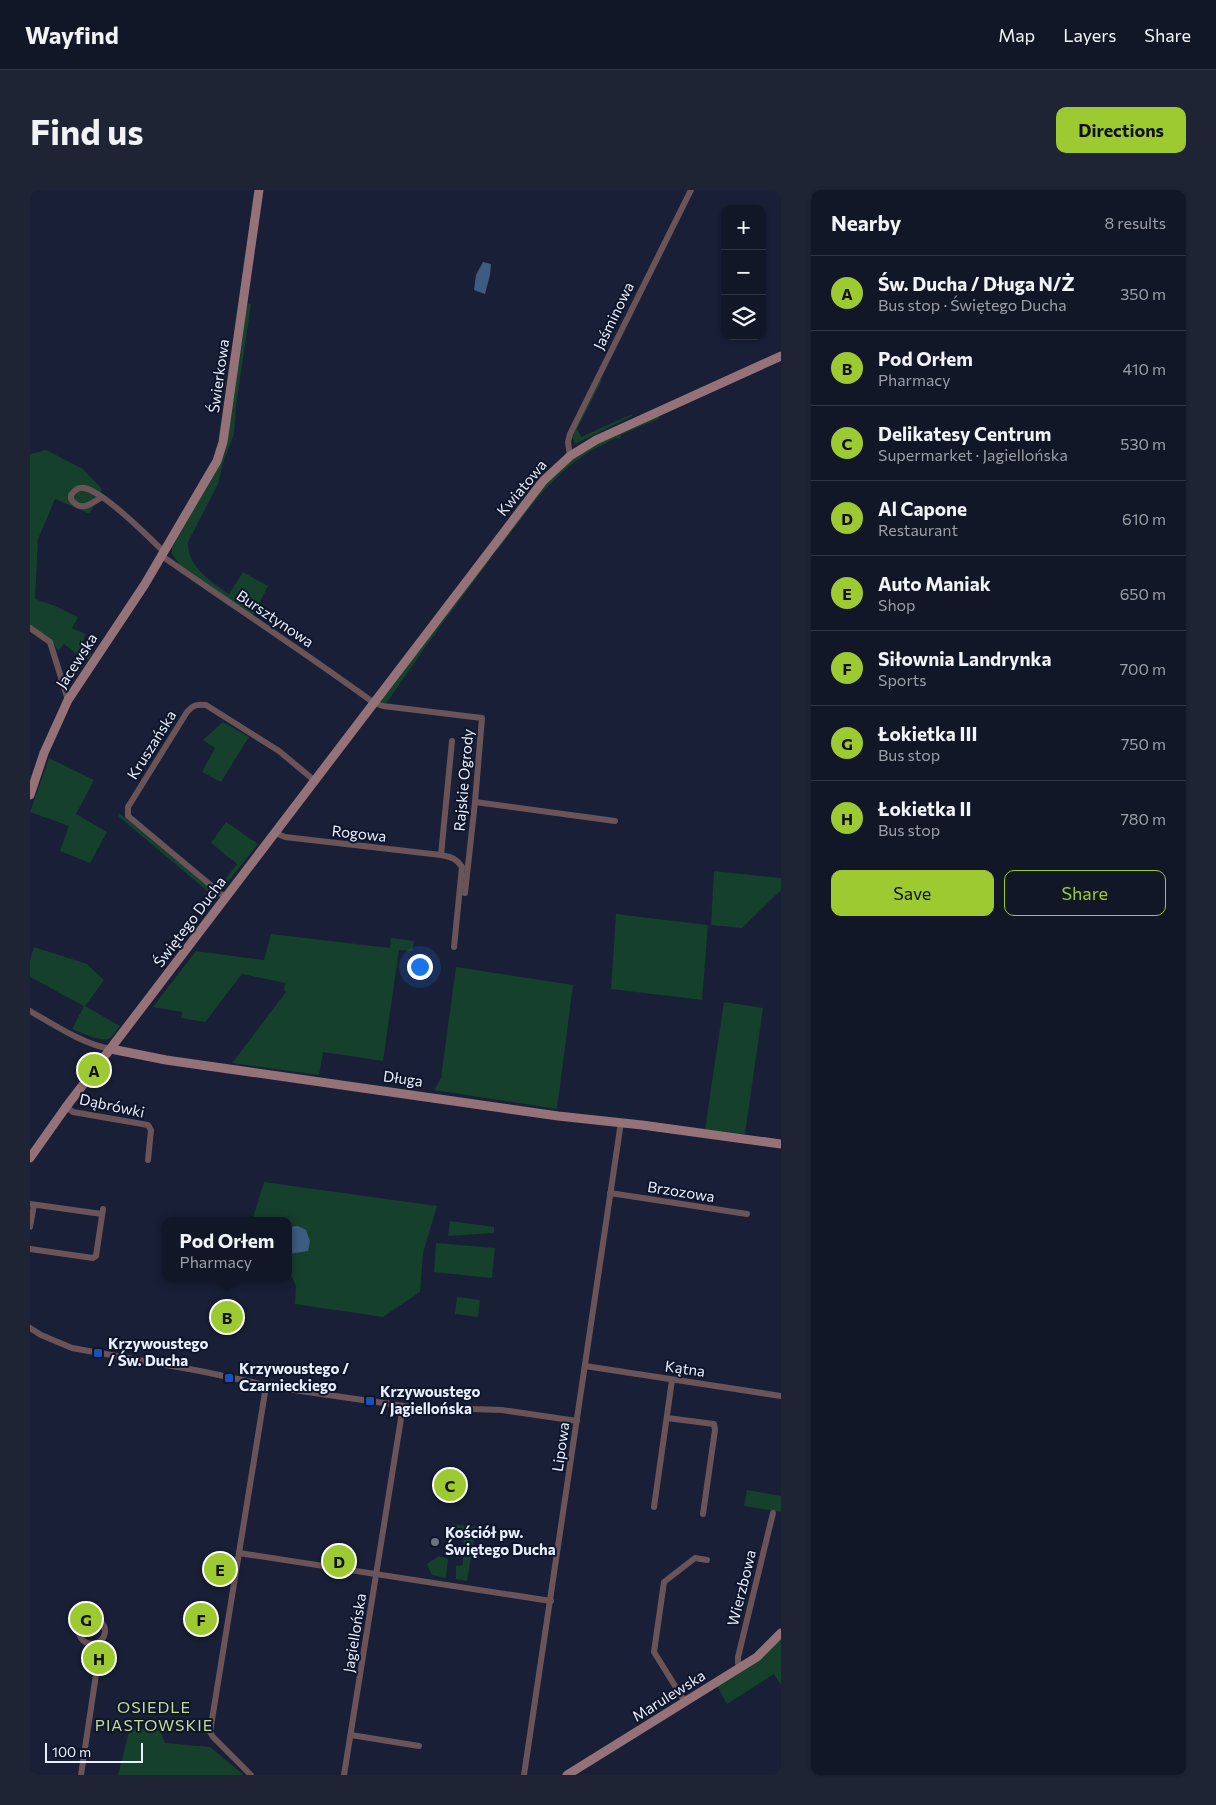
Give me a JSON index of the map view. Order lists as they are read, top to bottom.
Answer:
{
  "streets": {
    "street": [
      "Jaśminowa",
      "Świerkowa",
      "Kwiatowa",
      "Bursztynowa",
      "Jacewska",
      "Kruszańska",
      "Rajskie Ogrody",
      "Rogowa",
      "Świętego Ducha",
      "Długa",
      "Dąbrówki",
      "Brzozowa",
      "Kątna",
      "Lipowa",
      "Wierzbowa",
      "Jagiellońska",
      "Marulewska"
    ]
  },
  "crossings": [
    ["Jaśminowa", "Kwiatowa"],
    ["Świerkowa", "Bursztynowa"],
    ["Świerkowa", "Jacewska"],
    ["Kwiatowa", "Bursztynowa"],
    ["Kwiatowa", "Rajskie Ogrody"],
    ["Kwiatowa", "Świętego Ducha"],
    ["Bursztynowa", "Jacewska"],
    ["Bursztynowa", "Rajskie Ogrody"],
    ["Bursztynowa", "Świętego Ducha"],
    ["Kruszańska", "Świętego Ducha"],
    ["Rajskie Ogrody", "Świętego Ducha"],
    ["Rogowa", "Świętego Ducha"],
    ["Świętego Ducha", "Długa"],
    ["Świętego Ducha", "Dąbrówki"],
    ["Długa", "Lipowa"],
    ["Brzozowa", "Lipowa"],
    ["Kątna", "Lipowa"],
    ["Wierzbowa", "Marulewska"]
  ],
  "districts": ["OSIEDLE PIASTOWSKIE"],
  "places": {
    "transit": ["Krzywoustego / Św. Ducha", "Krzywoustego / Czarnieckiego", "Krzywoustego / Jagiellońska"],
    "other": ["Kościół pw. Świętego Ducha"]
  },
  "scale_bar": "100 m",
  "page": {
    "header": "Wayfind",
    "nav": ["Map", "Layers", "Share"],
    "buttons": [
      "Directions",
      ["Save", "Share"]
    ],
    "title": "Find us",
    "heading": ["Nearby", "8 results"],
    "map_buttons": ["+", "−"],
    "list": [
      {
        "mark": "A",
        "name": "Św. Ducha / Długa N/Ż",
        "note": "Bus stop · Świętego Ducha",
        "value": "350 m"
      },
      {
        "mark": "B",
        "name": "Pod Orłem",
        "note": "Pharmacy",
        "value": "410 m"
      },
      {
        "mark": "C",
        "name": "Delikatesy Centrum",
        "note": "Supermarket · Jagiellońska",
        "value": "530 m"
      },
      {
        "mark": "D",
        "name": "Al Capone",
        "note": "Restaurant",
        "value": "610 m"
      },
      {
        "mark": "E",
        "name": "Auto Maniak",
        "note": "Shop",
        "value": "650 m"
      },
      {
        "mark": "F",
        "name": "Siłownia Landrynka",
        "note": "Sports",
        "value": "700 m"
      },
      {
        "mark": "G",
        "name": "Łokietka III",
        "note": "Bus stop",
        "value": "750 m"
      },
      {
        "mark": "H",
        "name": "Łokietka II",
        "note": "Bus stop",
        "value": "780 m"
      }
    ],
    "pins": [
      "A",
      "B",
      "C",
      "D",
      "E",
      "F",
      "G",
      "H"
    ],
    "popup": ["Pod Orłem", "Pharmacy"],
    "scale": "100 m"
  }
}
